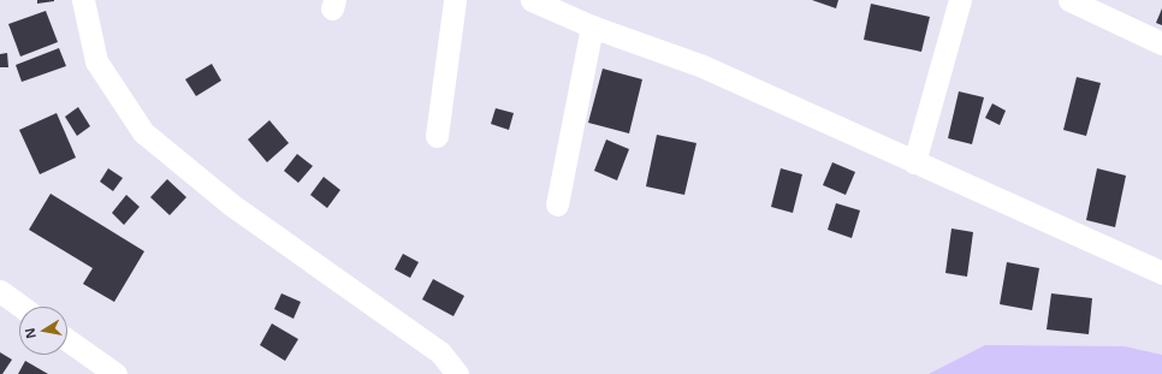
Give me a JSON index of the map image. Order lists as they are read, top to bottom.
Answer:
{
  "north": "left"
}
